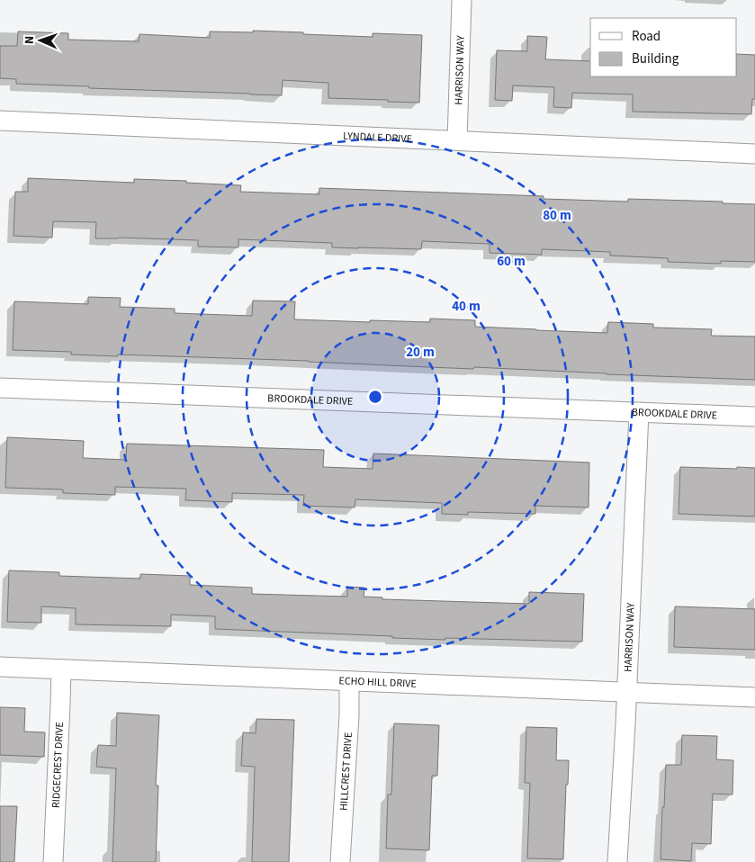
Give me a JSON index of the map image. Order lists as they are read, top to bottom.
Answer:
{
  "streets": {
    "street": [
      "HARRISON WAY",
      "LYNDALE DRIVE",
      "BROOKDALE DRIVE",
      "ECHO HILL DRIVE",
      "RIDGECREST DRIVE",
      "HILLCREST DRIVE"
    ]
  },
  "crossings": [
    ["HARRISON WAY", "LYNDALE DRIVE"],
    ["HARRISON WAY", "BROOKDALE DRIVE"],
    ["HARRISON WAY", "ECHO HILL DRIVE"],
    ["ECHO HILL DRIVE", "RIDGECREST DRIVE"],
    ["ECHO HILL DRIVE", "HILLCREST DRIVE"]
  ],
  "legend": ["Road", "Building"],
  "north": "left",
  "rings": [
    "80 m",
    "60 m",
    "40 m",
    "20 m"
  ]
}
